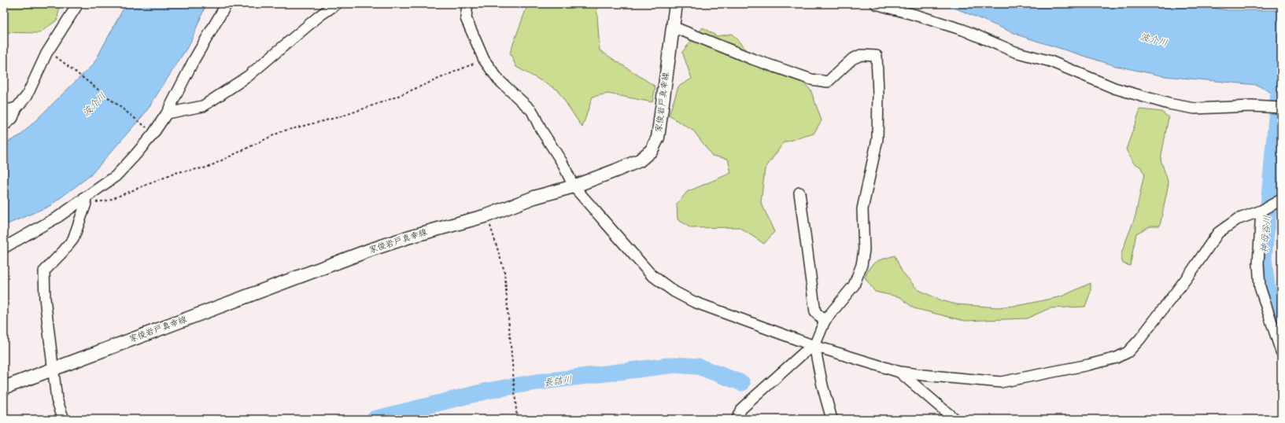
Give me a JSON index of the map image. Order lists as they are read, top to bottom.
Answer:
{
  "streets": {
    "main road": ["家俊岩戸真幸線"]
  },
  "water": ["波介川", "神母谷川", "長詰川"]
}
